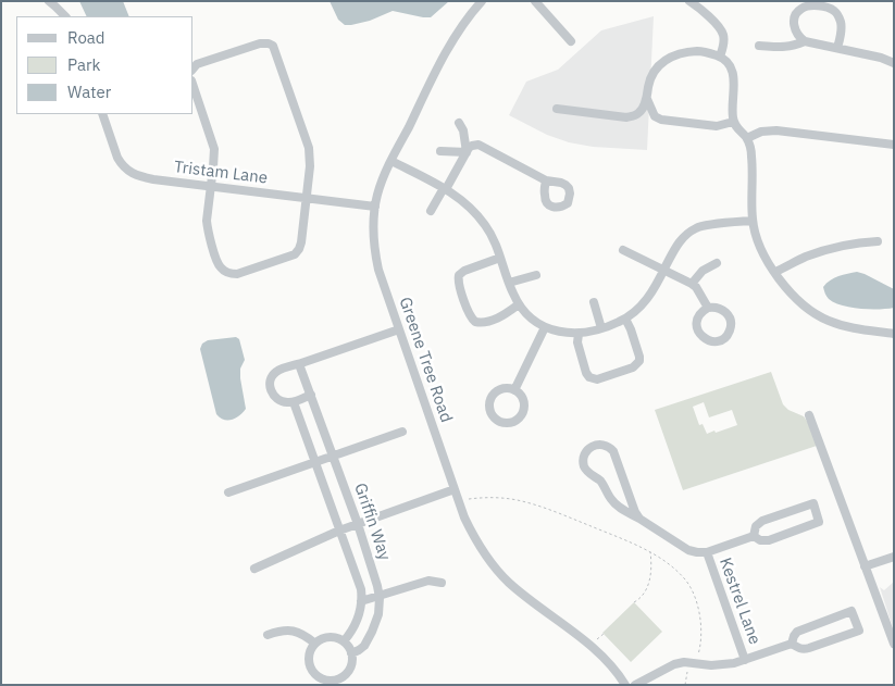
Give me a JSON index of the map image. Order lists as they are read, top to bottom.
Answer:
{
  "streets": {
    "street": [
      "Tristam Lane",
      "Greene Tree Road",
      "Griffin Way",
      "Kestrel Lane"
    ]
  },
  "crossings": [
    ["Tristam Lane", "Greene Tree Road"]
  ],
  "legend": ["Road", "Park", "Water"]
}
